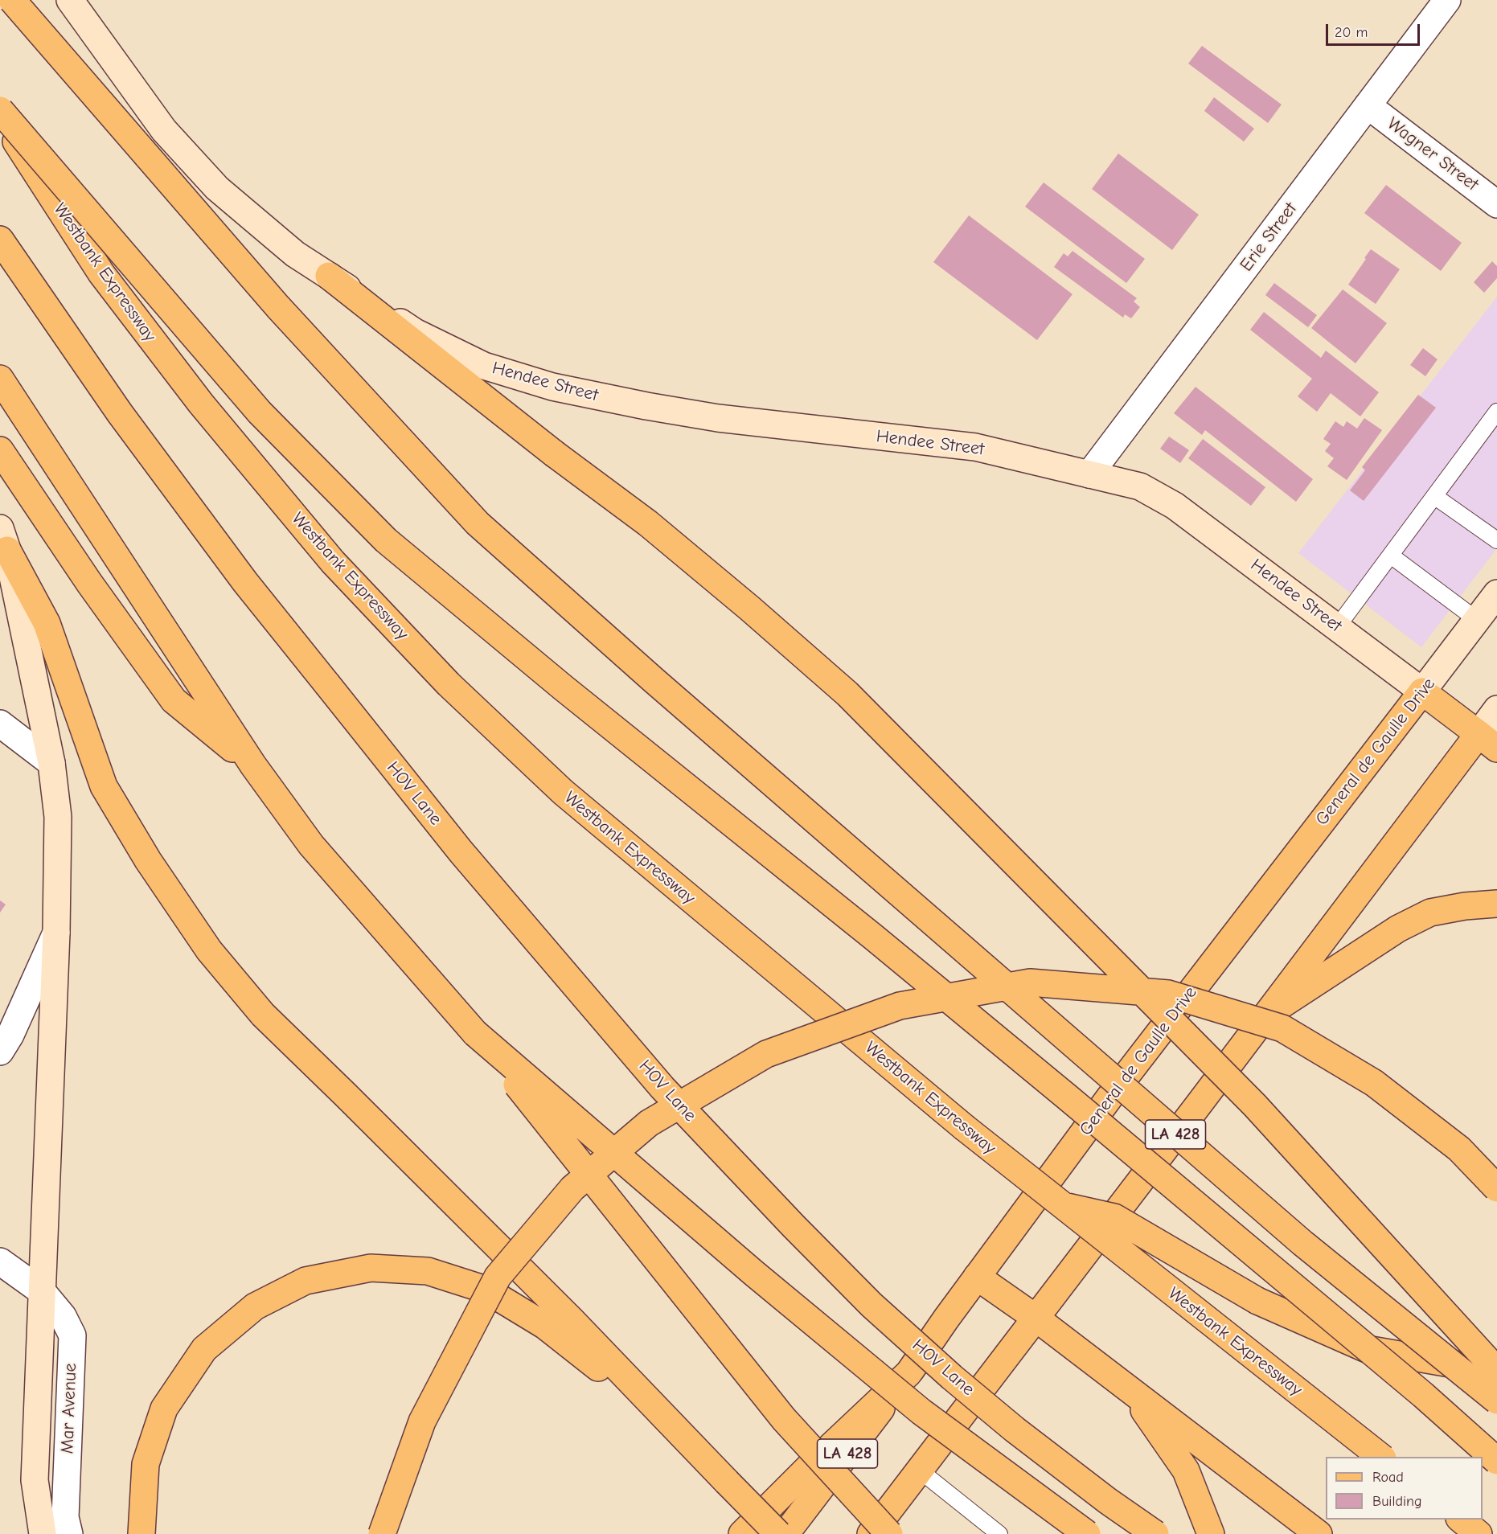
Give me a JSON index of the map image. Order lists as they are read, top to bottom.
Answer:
{
  "streets": {
    "main road": [
      "Westbank Expressway",
      "Hendee Street",
      "General de Gaulle Drive",
      "HOV Lane",
      "LA 428",
      "Mar Avenue"
    ],
    "street": ["Wagner Street", "Erie Street"]
  },
  "crossings": [
    ["Wagner Street", "Erie Street"],
    ["Erie Street", "Hendee Street"],
    ["Hendee Street", "General de Gaulle Drive"],
    ["Hendee Street", "LA 428"]
  ],
  "legend": ["Road", "Building"],
  "scale_bar": "20 m"
}
